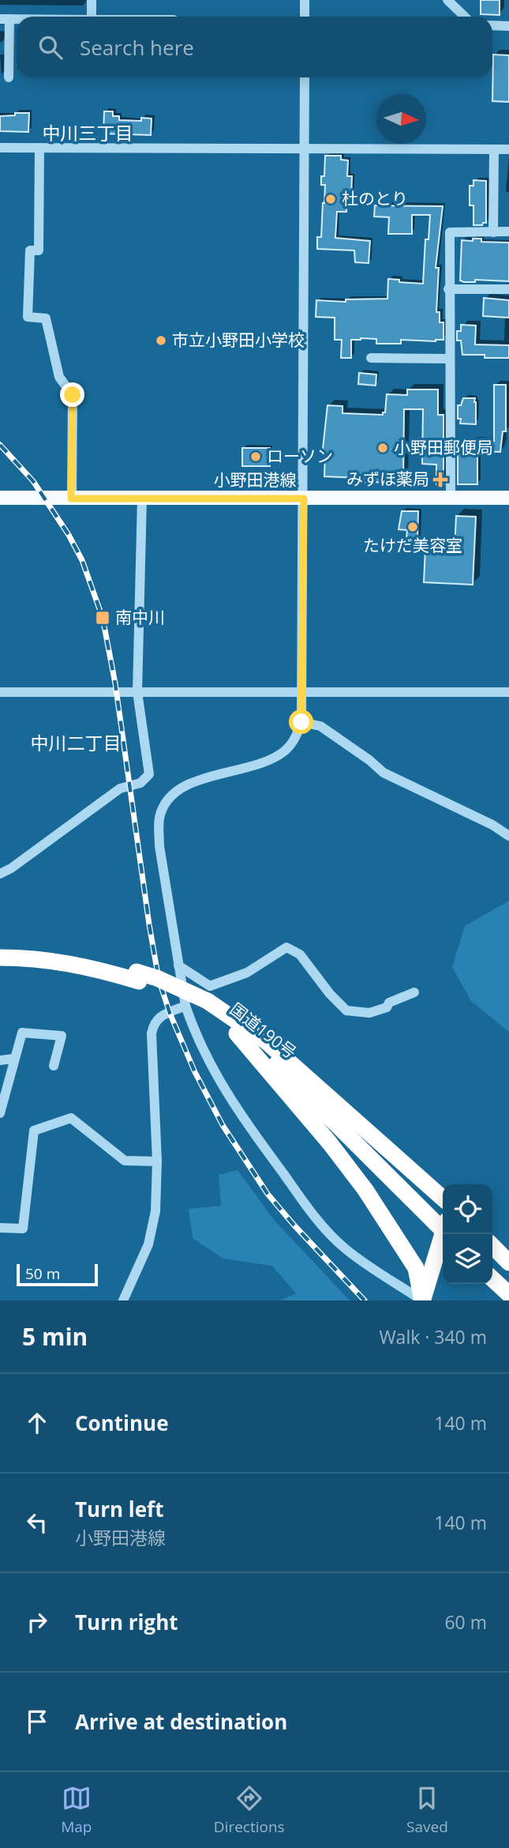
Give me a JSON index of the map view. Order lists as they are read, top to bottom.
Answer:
{
  "streets": {
    "highway": ["国道190号"],
    "main road": ["小野田港線"]
  },
  "districts": ["中川三丁目", "中川二丁目"],
  "places": {
    "other": [
      "杜のとり",
      "市立小野田小学校",
      "小野田郵便局",
      "ローソン",
      "たけだ美容室"
    ],
    "health": ["みずほ薬局"],
    "transit": ["南中川"]
  },
  "scale_bar": "50 m",
  "north": "right",
  "page": {
    "search": "Search here",
    "scale": "50 m",
    "heading": ["5 min", "Walk · 340 m"],
    "list": [
      ["Continue", "140 m"],
      ["Turn left", "小野田港線", "140 m"],
      ["Turn right", "60 m"],
      "Arrive at destination"
    ],
    "nav": ["Map", "Directions", "Saved"]
  }
}
